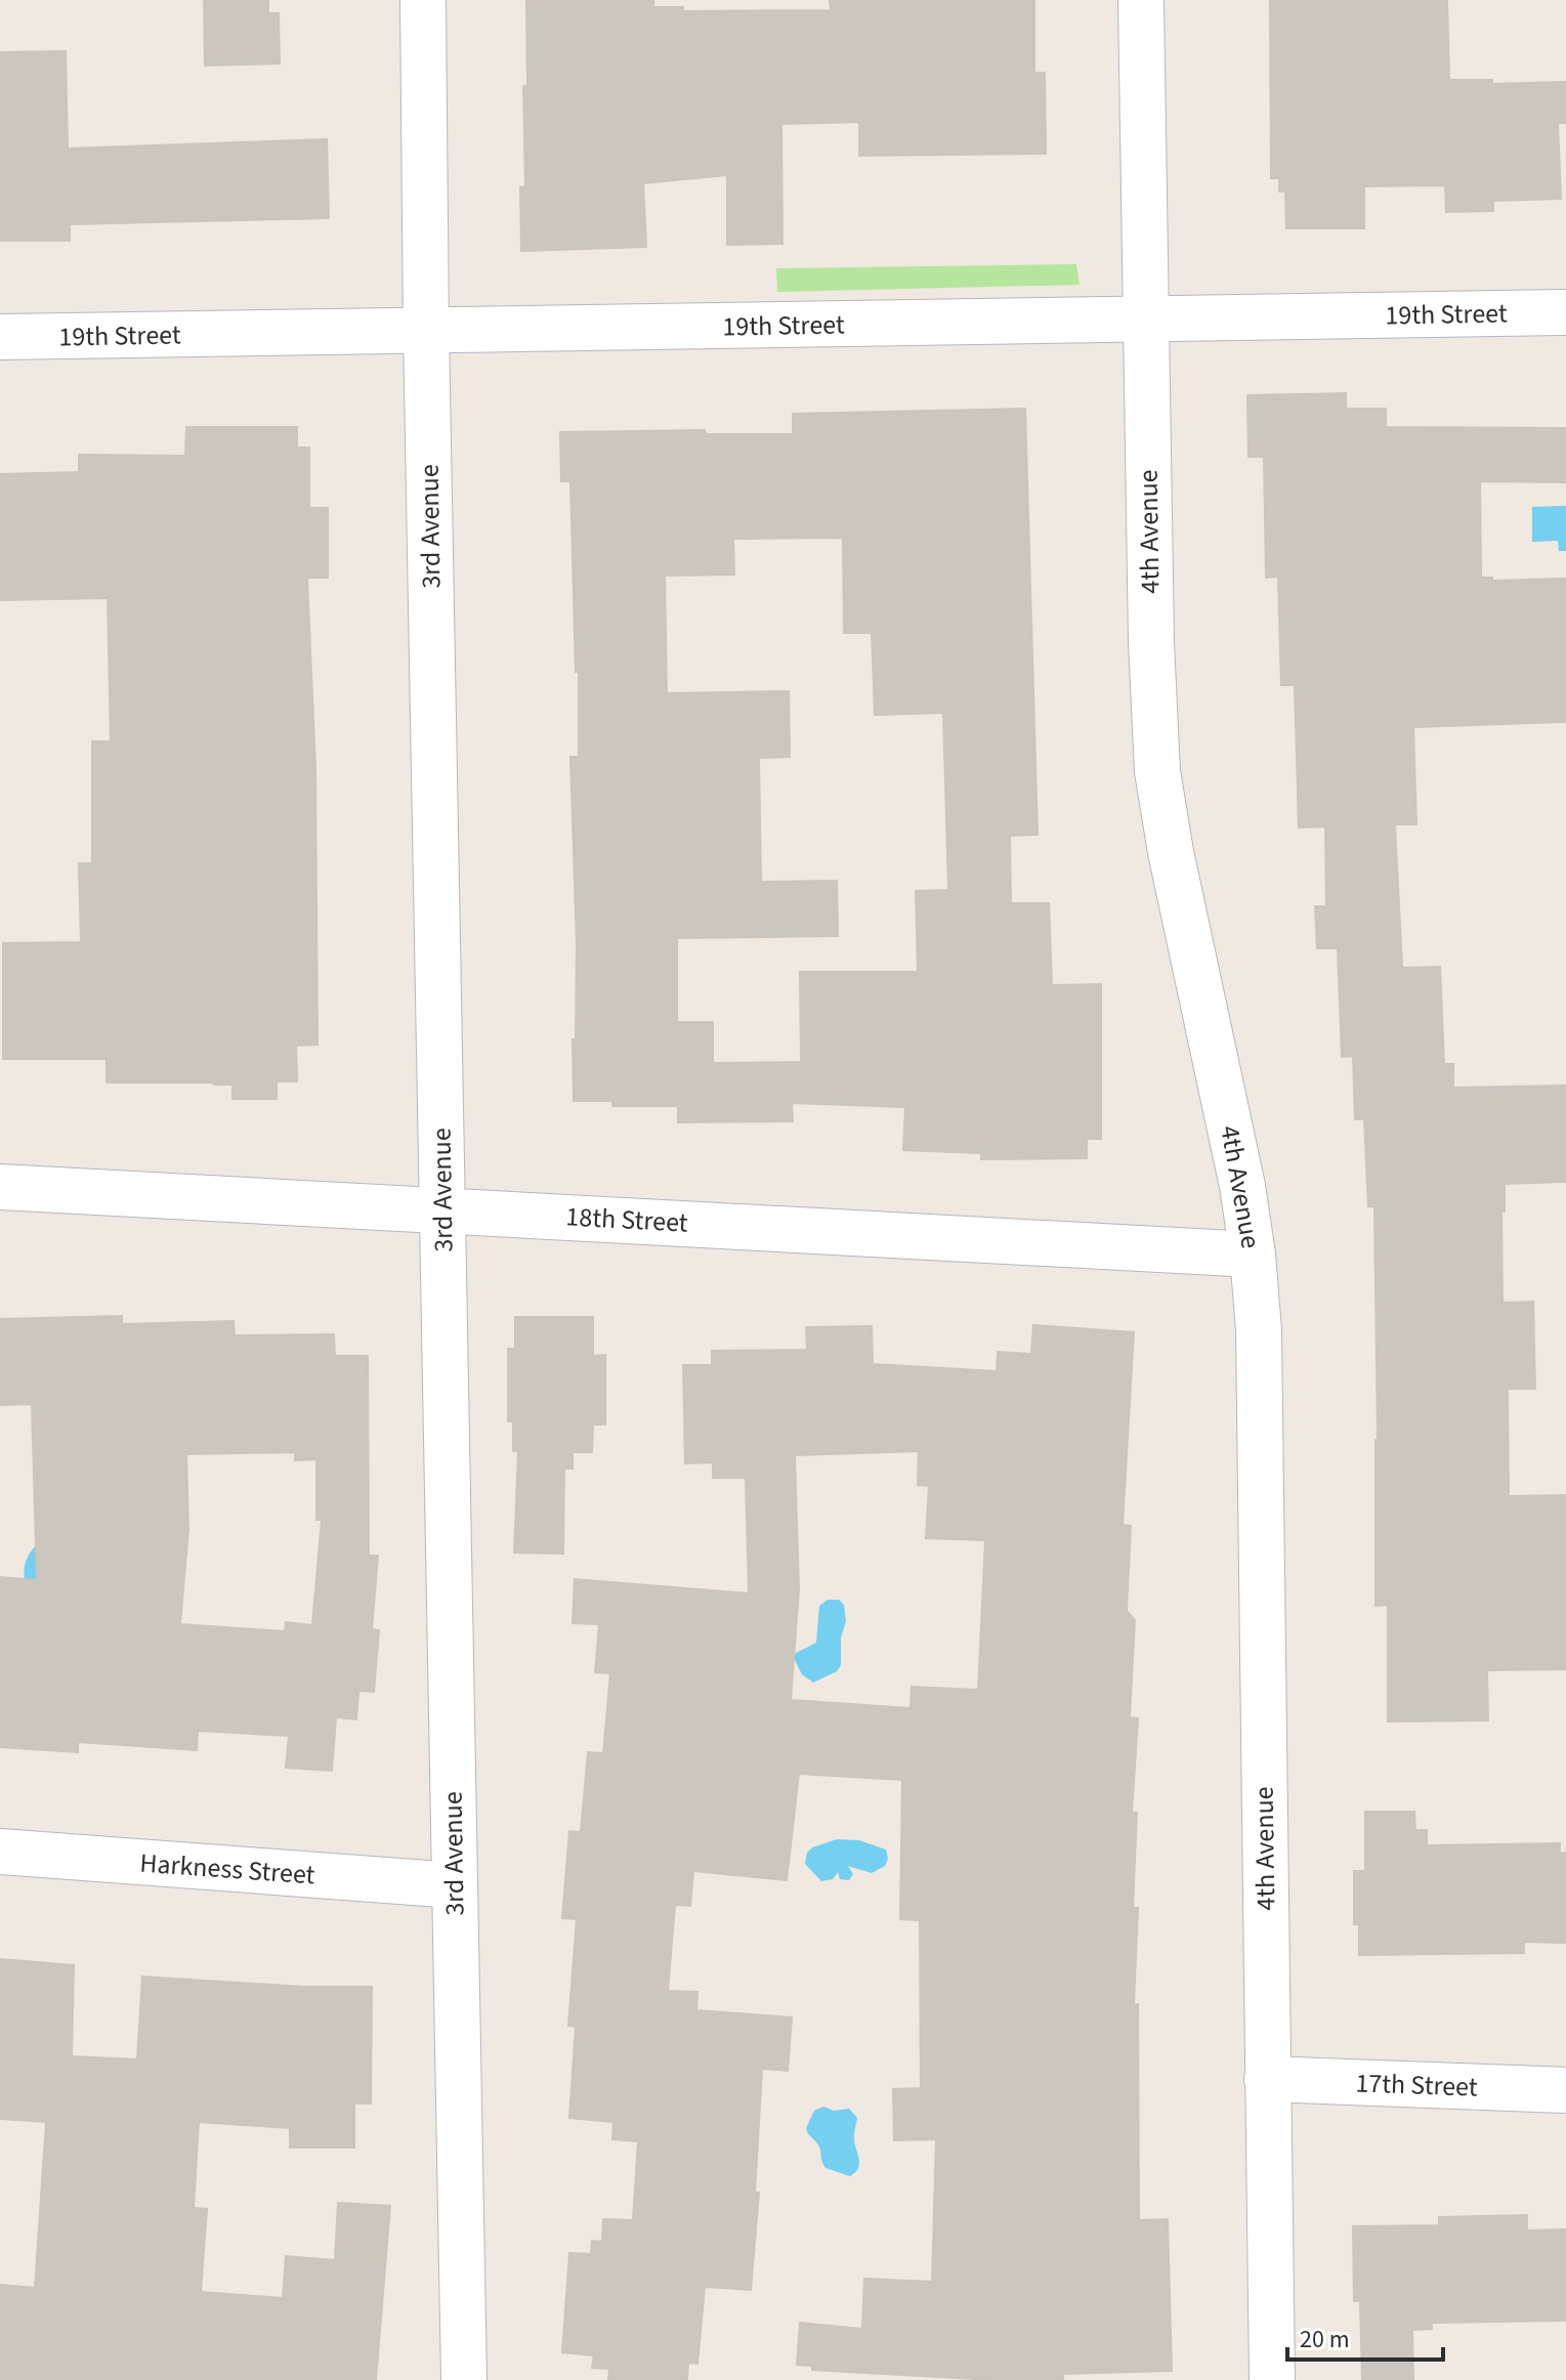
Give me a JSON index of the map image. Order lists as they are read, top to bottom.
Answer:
{
  "streets": {
    "street": [
      "19th Street",
      "3rd Avenue",
      "4th Avenue",
      "18th Street",
      "Harkness Street",
      "17th Street"
    ]
  },
  "crossings": [
    ["19th Street", "3rd Avenue"],
    ["19th Street", "4th Avenue"],
    ["3rd Avenue", "18th Street"],
    ["3rd Avenue", "Harkness Street"],
    ["4th Avenue", "18th Street"],
    ["4th Avenue", "17th Street"]
  ],
  "scale_bar": "20 m"
}
